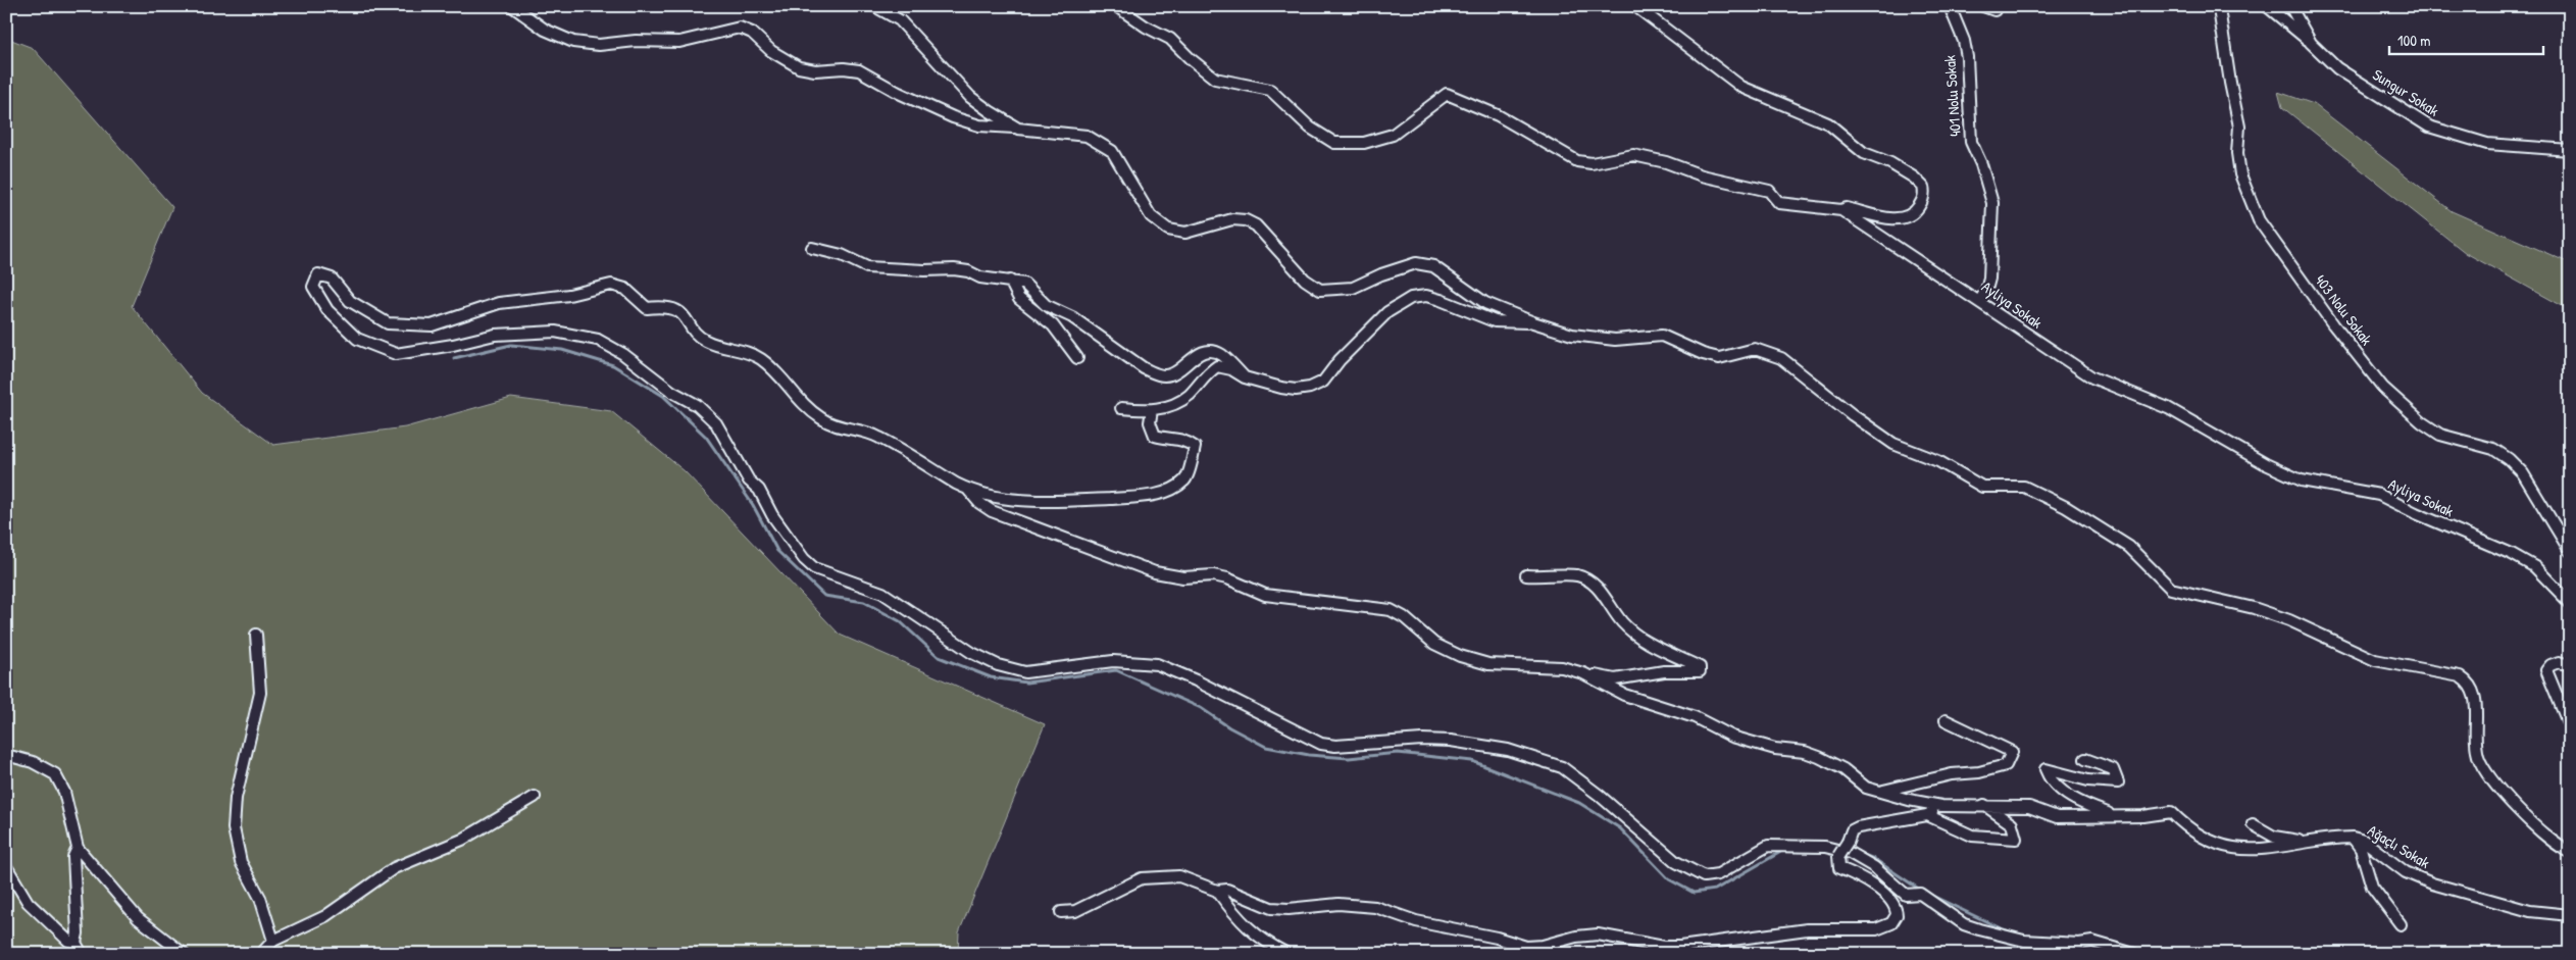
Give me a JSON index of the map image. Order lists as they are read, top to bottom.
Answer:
{
  "streets": {
    "street": [
      "Sungur Sokak",
      "401 Nolu Sokak",
      "Ayliya Sokak",
      "403 Nolu Sokak",
      "Ağaçlı Sokak"
    ]
  },
  "crossings": [
    ["401 Nolu Sokak", "Ayliya Sokak"]
  ],
  "scale_bar": "100 m"
}
